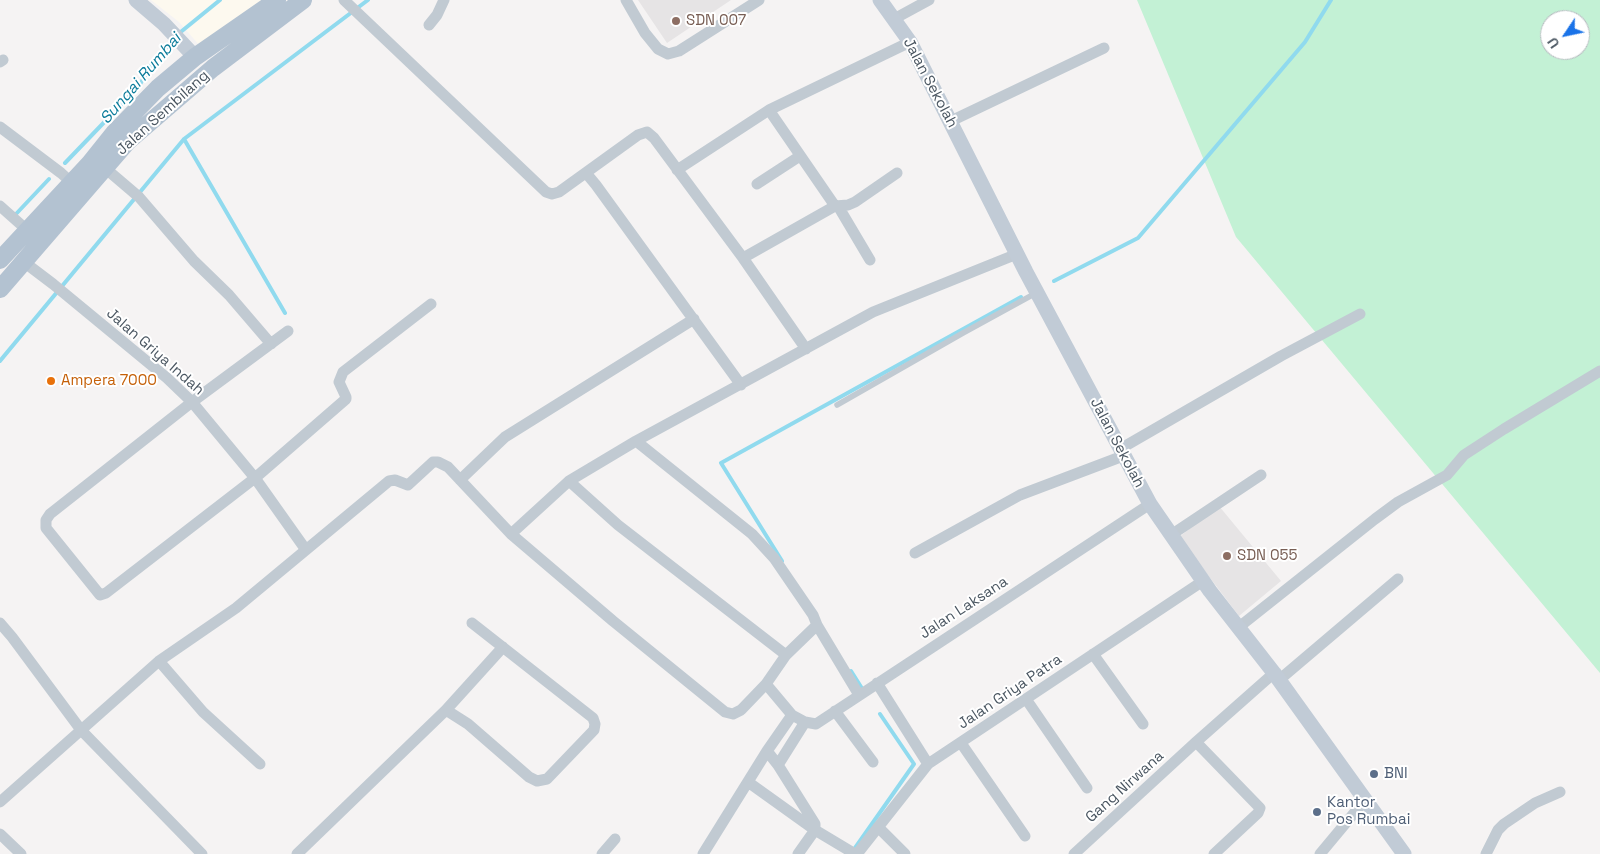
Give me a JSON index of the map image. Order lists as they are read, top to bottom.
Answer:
{
  "streets": {
    "main road": ["Jalan Sembilang"],
    "street": [
      "Jalan Sekolah",
      "Jalan Griya Indah",
      "Jalan Laksana",
      "Jalan Griya Patra",
      "Gang Nirwana"
    ]
  },
  "crossings": [
    ["Jalan Sekolah", "Jalan Laksana"],
    ["Jalan Sekolah", "Jalan Griya Patra"],
    ["Jalan Sekolah", "Gang Nirwana"],
    ["Jalan Sembilang", "Jalan Griya Indah"]
  ],
  "water": ["Sungai Rumbai"],
  "places": [
    "SDN 007",
    "Ampera 7000",
    "SDN 055",
    "BNI",
    "Kantor Pos Rumbai"
  ],
  "north": "bottom left"
}
